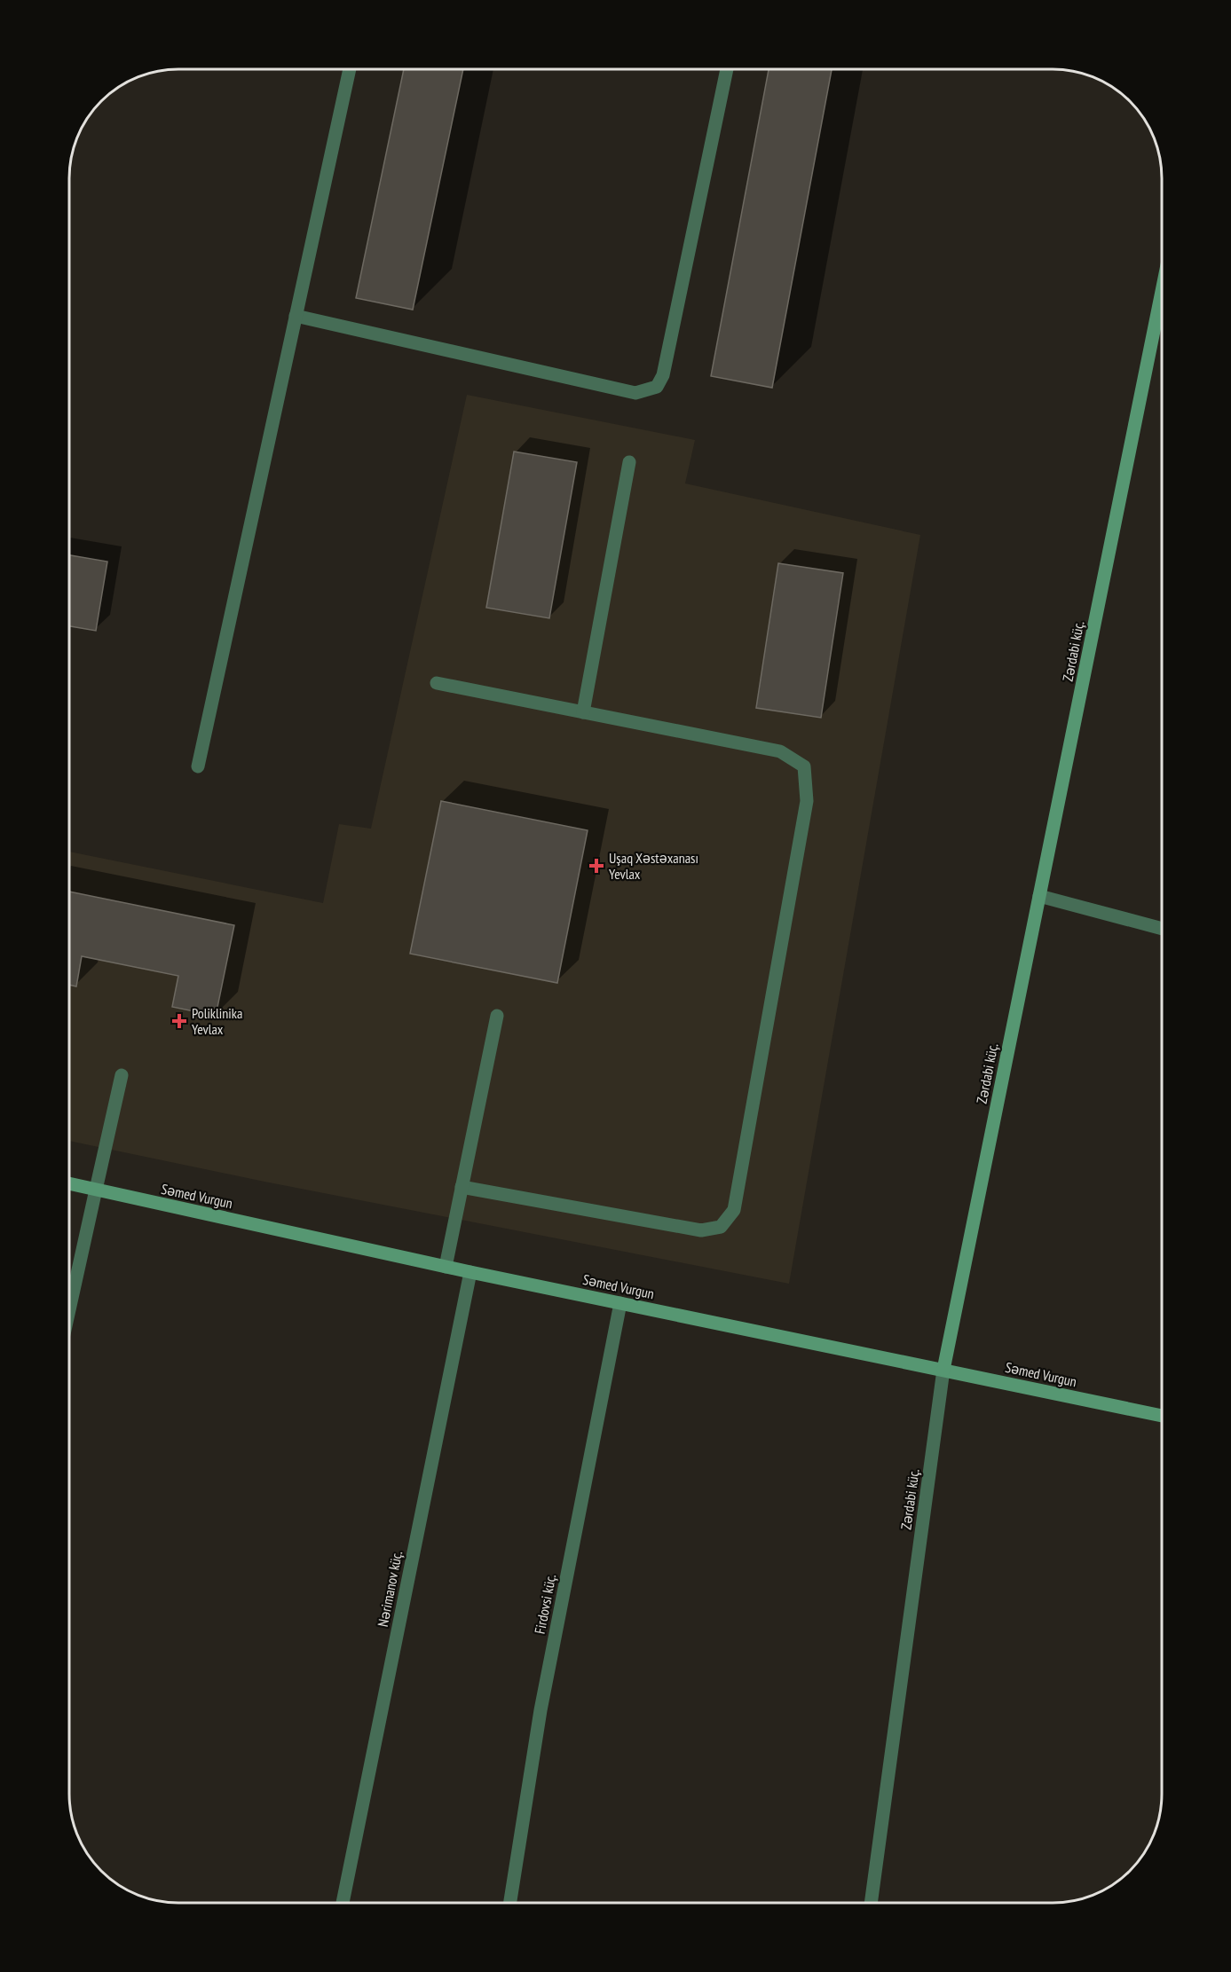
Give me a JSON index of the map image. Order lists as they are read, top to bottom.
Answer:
{
  "streets": {
    "street": [
      "Zərdabi küç.",
      "Səmed Vurgun",
      "Nərimanov küç.",
      "Firdovsi küç."
    ]
  },
  "crossings": [
    ["Zərdabi küç.", "Səmed Vurgun"],
    ["Səmed Vurgun", "Nərimanov küç."],
    ["Səmed Vurgun", "Firdovsi küç."]
  ],
  "places": {
    "health": ["Uşaq Xəstəxanası Yevlax", "Poliklinika Yevlax"]
  }
}
